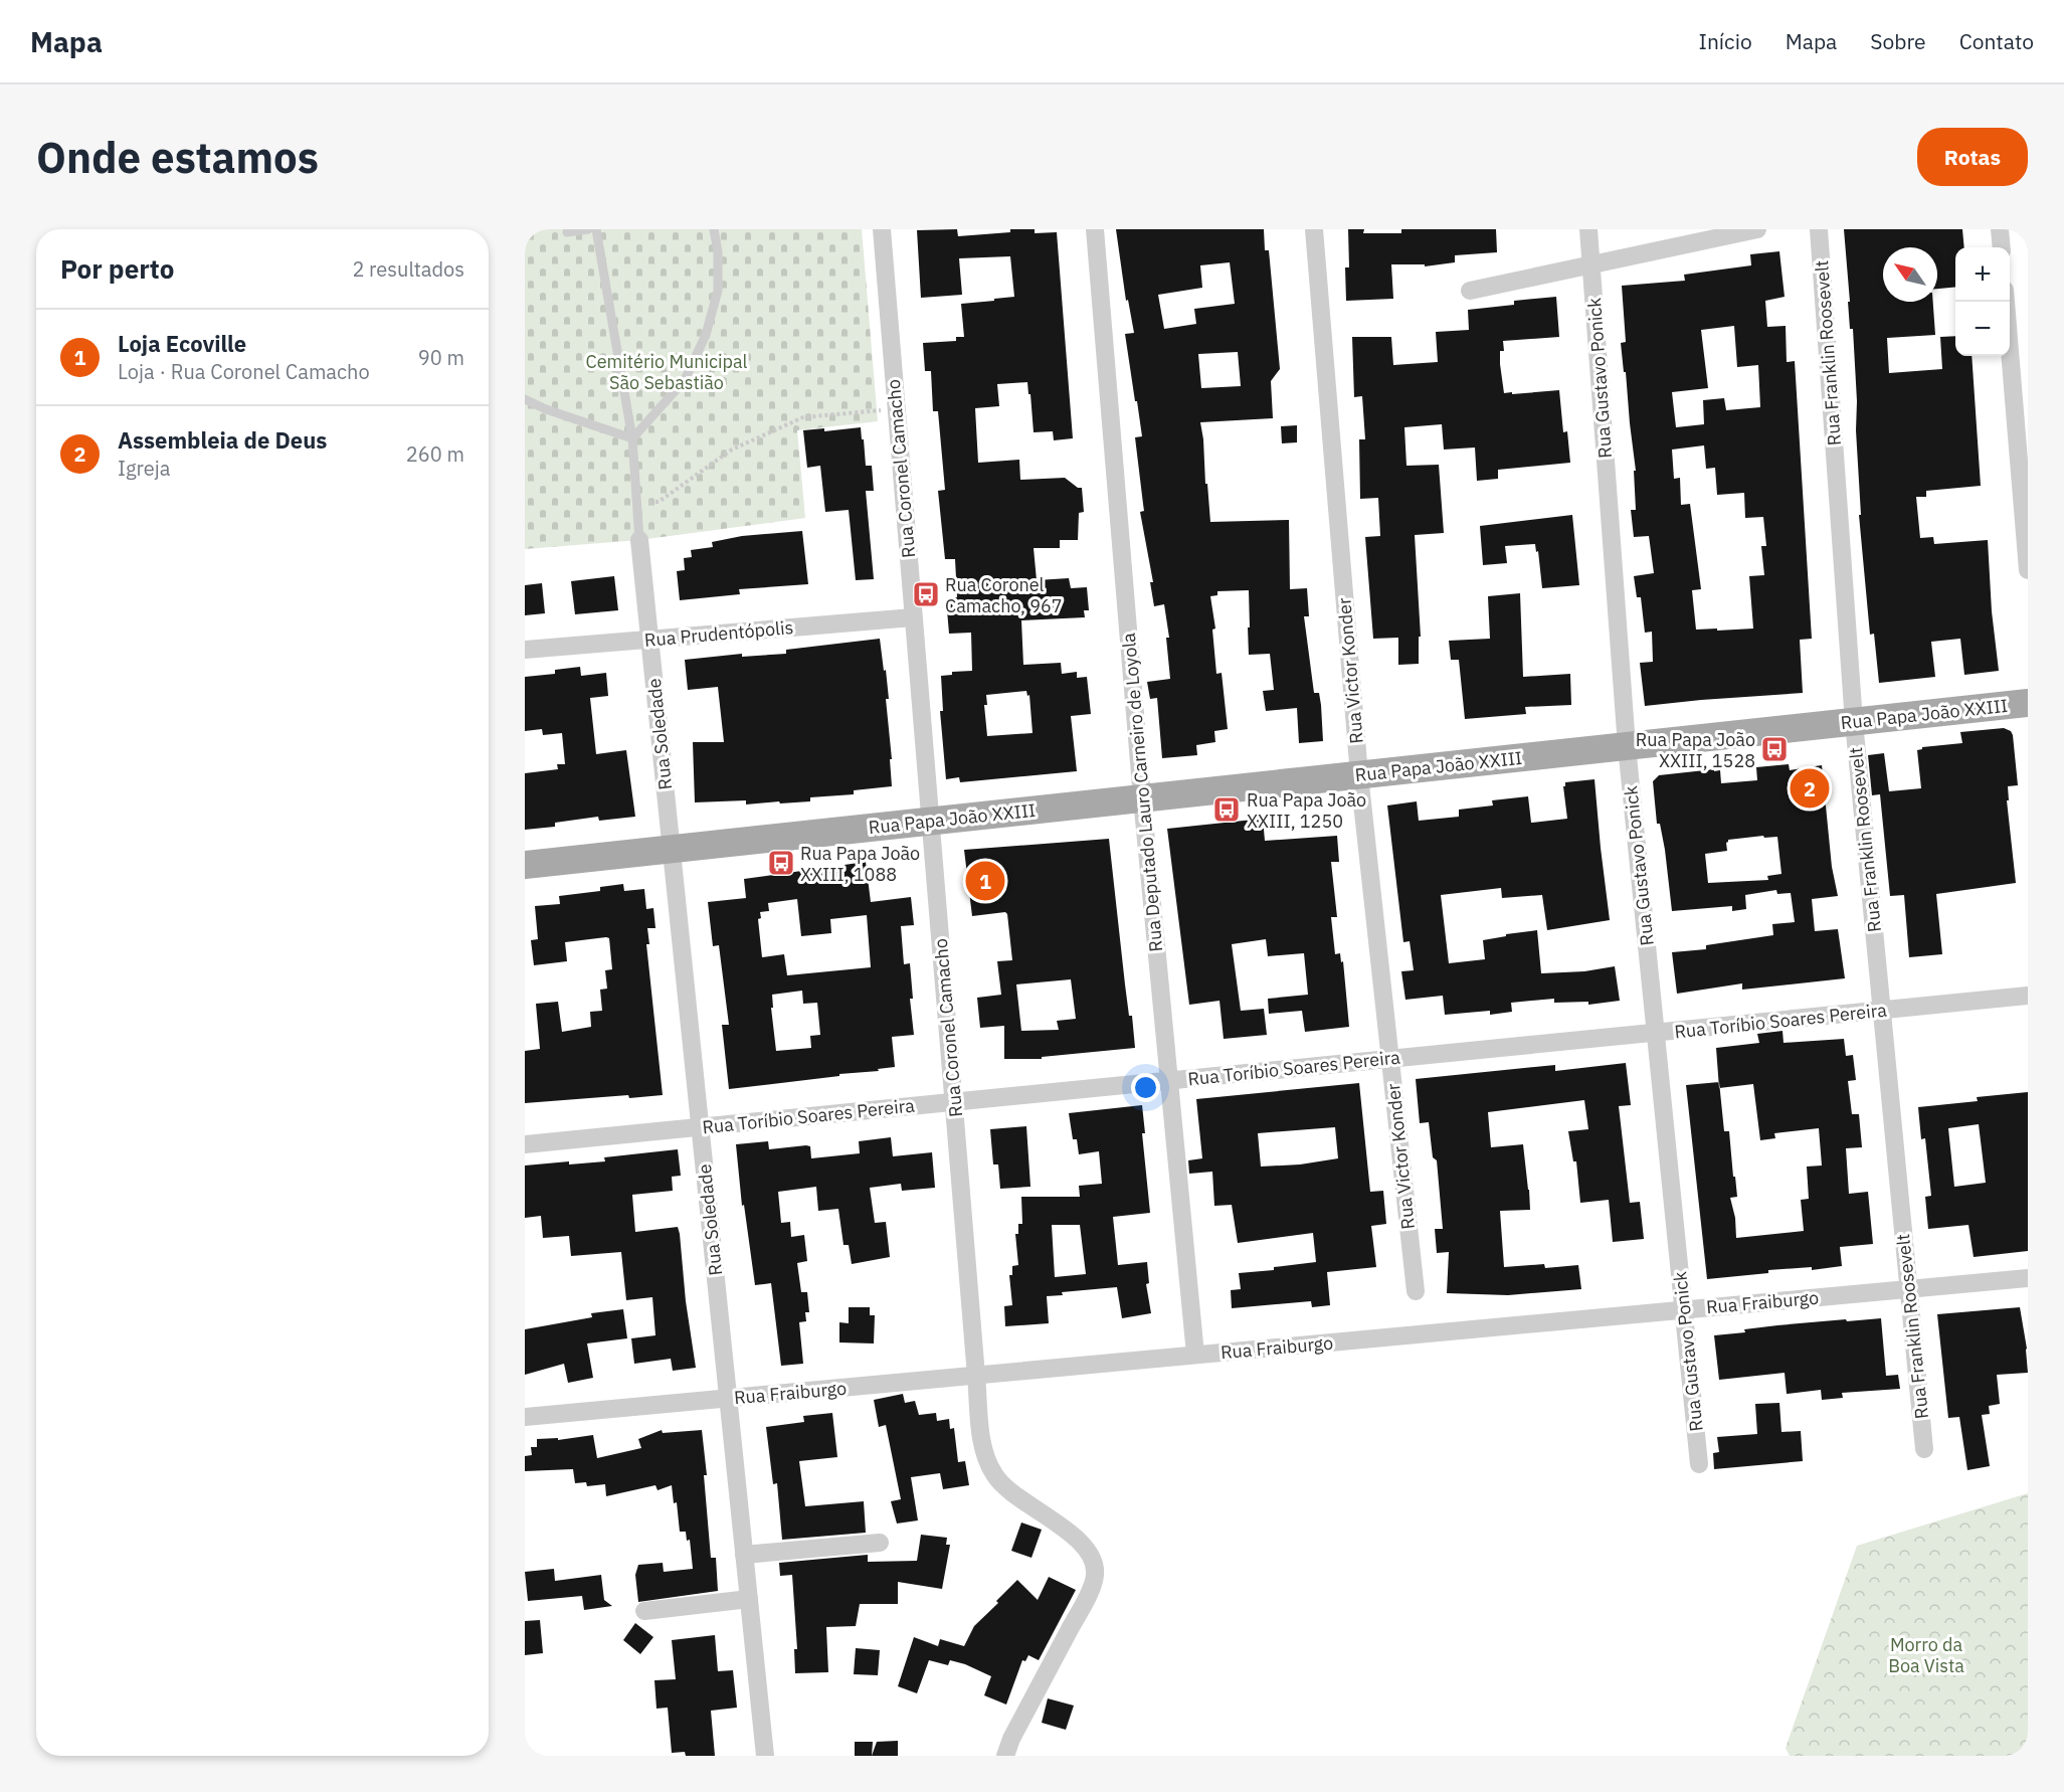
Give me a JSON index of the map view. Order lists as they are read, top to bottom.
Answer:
{
  "streets": {
    "main road": ["Rua Papa João XXIII"],
    "street": [
      "Rua Franklin Roosevelt",
      "Rua Gustavo Ponick",
      "Rua Coronel Camacho",
      "Rua Prudentópolis",
      "Rua Victor Konder",
      "Rua Soledade",
      "Rua Deputado Lauro Carneiro de Loyola",
      "Rua Toríbio Soares Pereira",
      "Rua Fraiburgo"
    ]
  },
  "crossings": [
    ["Rua Franklin Roosevelt", "Rua Papa João XXIII"],
    ["Rua Franklin Roosevelt", "Rua Toríbio Soares Pereira"],
    ["Rua Franklin Roosevelt", "Rua Fraiburgo"],
    ["Rua Gustavo Ponick", "Rua Papa João XXIII"],
    ["Rua Gustavo Ponick", "Rua Toríbio Soares Pereira"],
    ["Rua Gustavo Ponick", "Rua Fraiburgo"],
    ["Rua Coronel Camacho", "Rua Prudentópolis"],
    ["Rua Coronel Camacho", "Rua Papa João XXIII"],
    ["Rua Coronel Camacho", "Rua Toríbio Soares Pereira"],
    ["Rua Coronel Camacho", "Rua Fraiburgo"],
    ["Rua Prudentópolis", "Rua Soledade"],
    ["Rua Victor Konder", "Rua Papa João XXIII"],
    ["Rua Victor Konder", "Rua Toríbio Soares Pereira"],
    ["Rua Papa João XXIII", "Rua Soledade"],
    ["Rua Papa João XXIII", "Rua Deputado Lauro Carneiro de Loyola"],
    ["Rua Soledade", "Rua Toríbio Soares Pereira"],
    ["Rua Soledade", "Rua Fraiburgo"],
    ["Rua Deputado Lauro Carneiro de Loyola", "Rua Toríbio Soares Pereira"],
    ["Rua Deputado Lauro Carneiro de Loyola", "Rua Fraiburgo"]
  ],
  "parks": ["Cemitério Municipal São Sebastião", "Morro da Boa Vista"],
  "places": {
    "bus stop": [
      "Rua Coronel Camacho, 967",
      "Rua Papa João XXIII, 1528",
      "Rua Papa João XXIII, 1250",
      "Rua Papa João XXIII, 1088"
    ]
  },
  "north": "top left",
  "page": {
    "header": "Mapa",
    "nav": [
      "Início",
      "Mapa",
      "Sobre",
      "Contato"
    ],
    "buttons": "Rotas",
    "title": "Onde estamos",
    "heading": ["Por perto", "2 resultados"],
    "map_buttons": ["+", "−"],
    "list": [
      {
        "mark": "1",
        "name": "Loja Ecoville",
        "note": "Loja · Rua Coronel Camacho",
        "value": "90 m"
      },
      {
        "mark": "2",
        "name": "Assembleia de Deus",
        "note": "Igreja",
        "value": "260 m"
      }
    ],
    "pins": ["2", "1"]
  }
}
